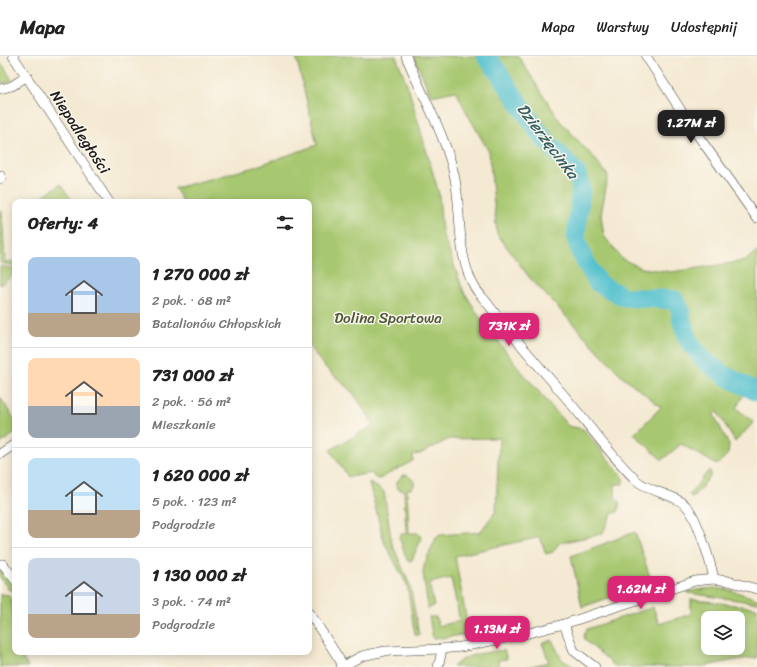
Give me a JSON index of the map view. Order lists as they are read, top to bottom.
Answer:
{
  "streets": {
    "street": ["Niepodległości"]
  },
  "water": ["Dzierżęcinka"],
  "parks": ["Dolina Sportowa"],
  "page": {
    "header": "Mapa",
    "nav": ["Mapa", "Warstwy", "Udostępnij"],
    "price": [
      "1.27M zł",
      "731K zł",
      "1.62M zł",
      "1.13M zł"
    ],
    "heading": "Oferty: 4",
    "list": [
      {
        "name": "1 270 000 zł",
        "note": "2 pok. · 68 m² · Batalionów Chłopskich"
      },
      {
        "name": "731 000 zł",
        "note": "2 pok. · 56 m² · Mieszkanie"
      },
      {
        "name": "1 620 000 zł",
        "note": "5 pok. · 123 m² · Podgrodzie"
      },
      {
        "name": "1 130 000 zł",
        "note": "3 pok. · 74 m² · Podgrodzie"
      }
    ]
  }
}
